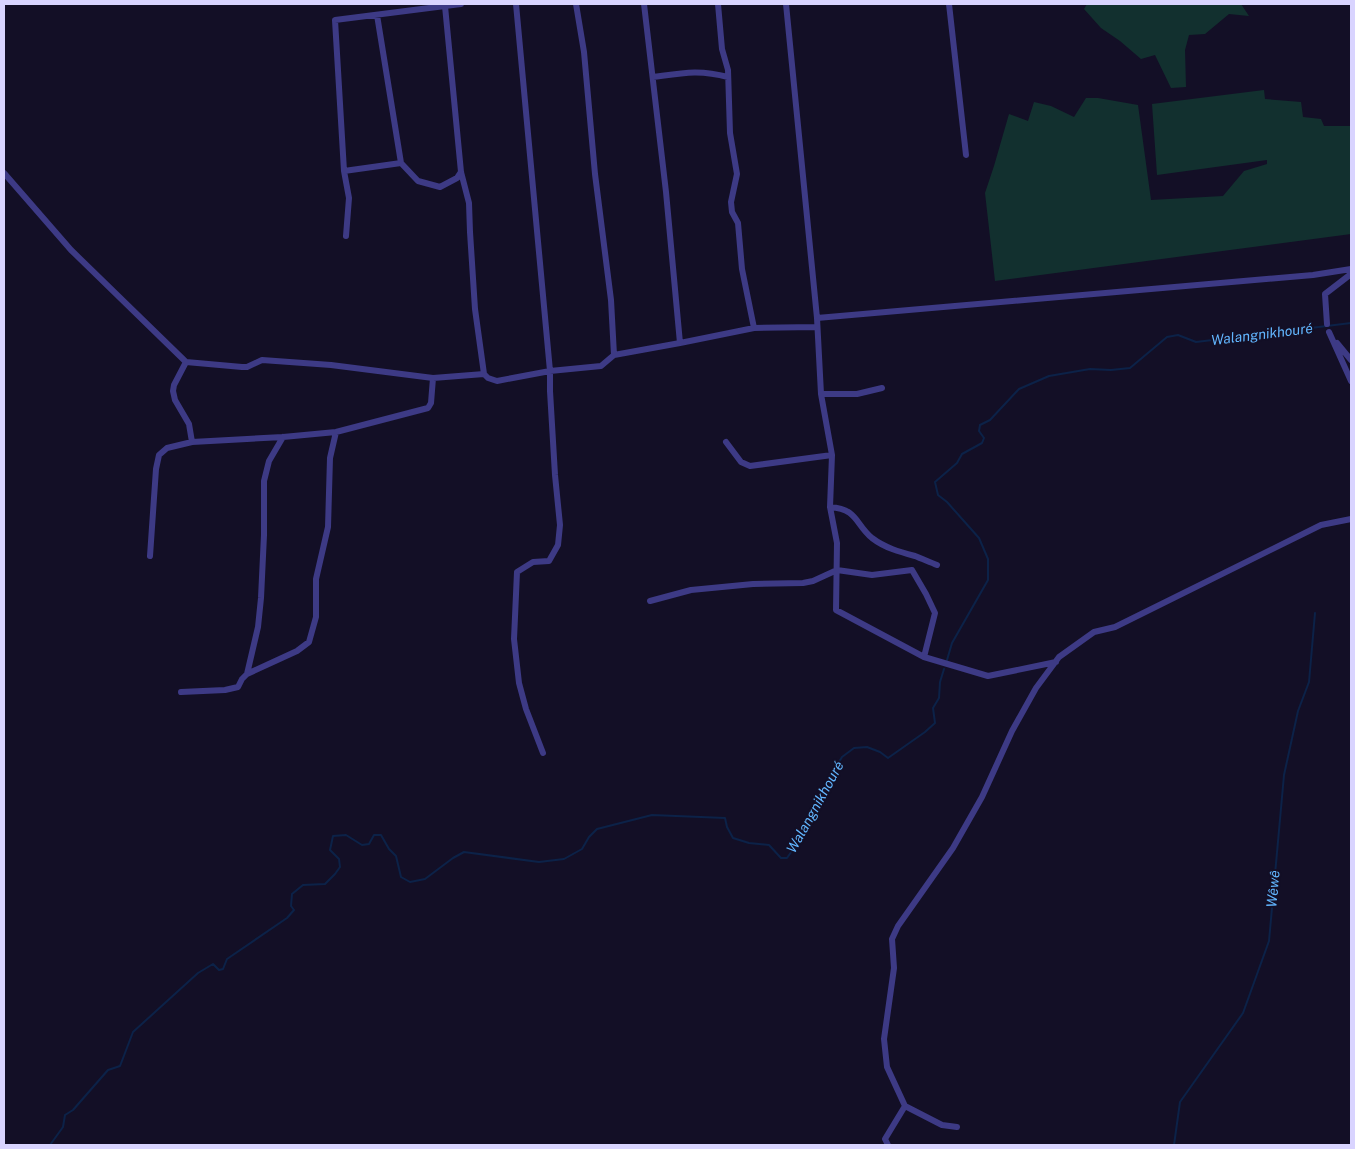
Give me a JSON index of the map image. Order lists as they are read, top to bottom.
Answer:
{
  "water": ["Walangnikhouré", "Wêwê"]
}
